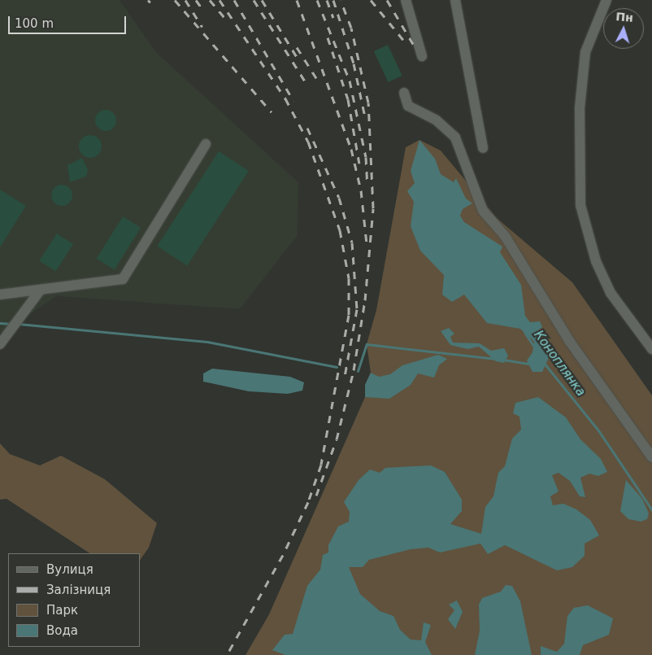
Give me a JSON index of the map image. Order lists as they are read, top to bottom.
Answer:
{
  "water": ["Коноплянка"],
  "legend": [
    "Вулиця",
    "Залізниця",
    "Парк",
    "Вода"
  ],
  "scale_bar": "100 m",
  "north": "top"
}
